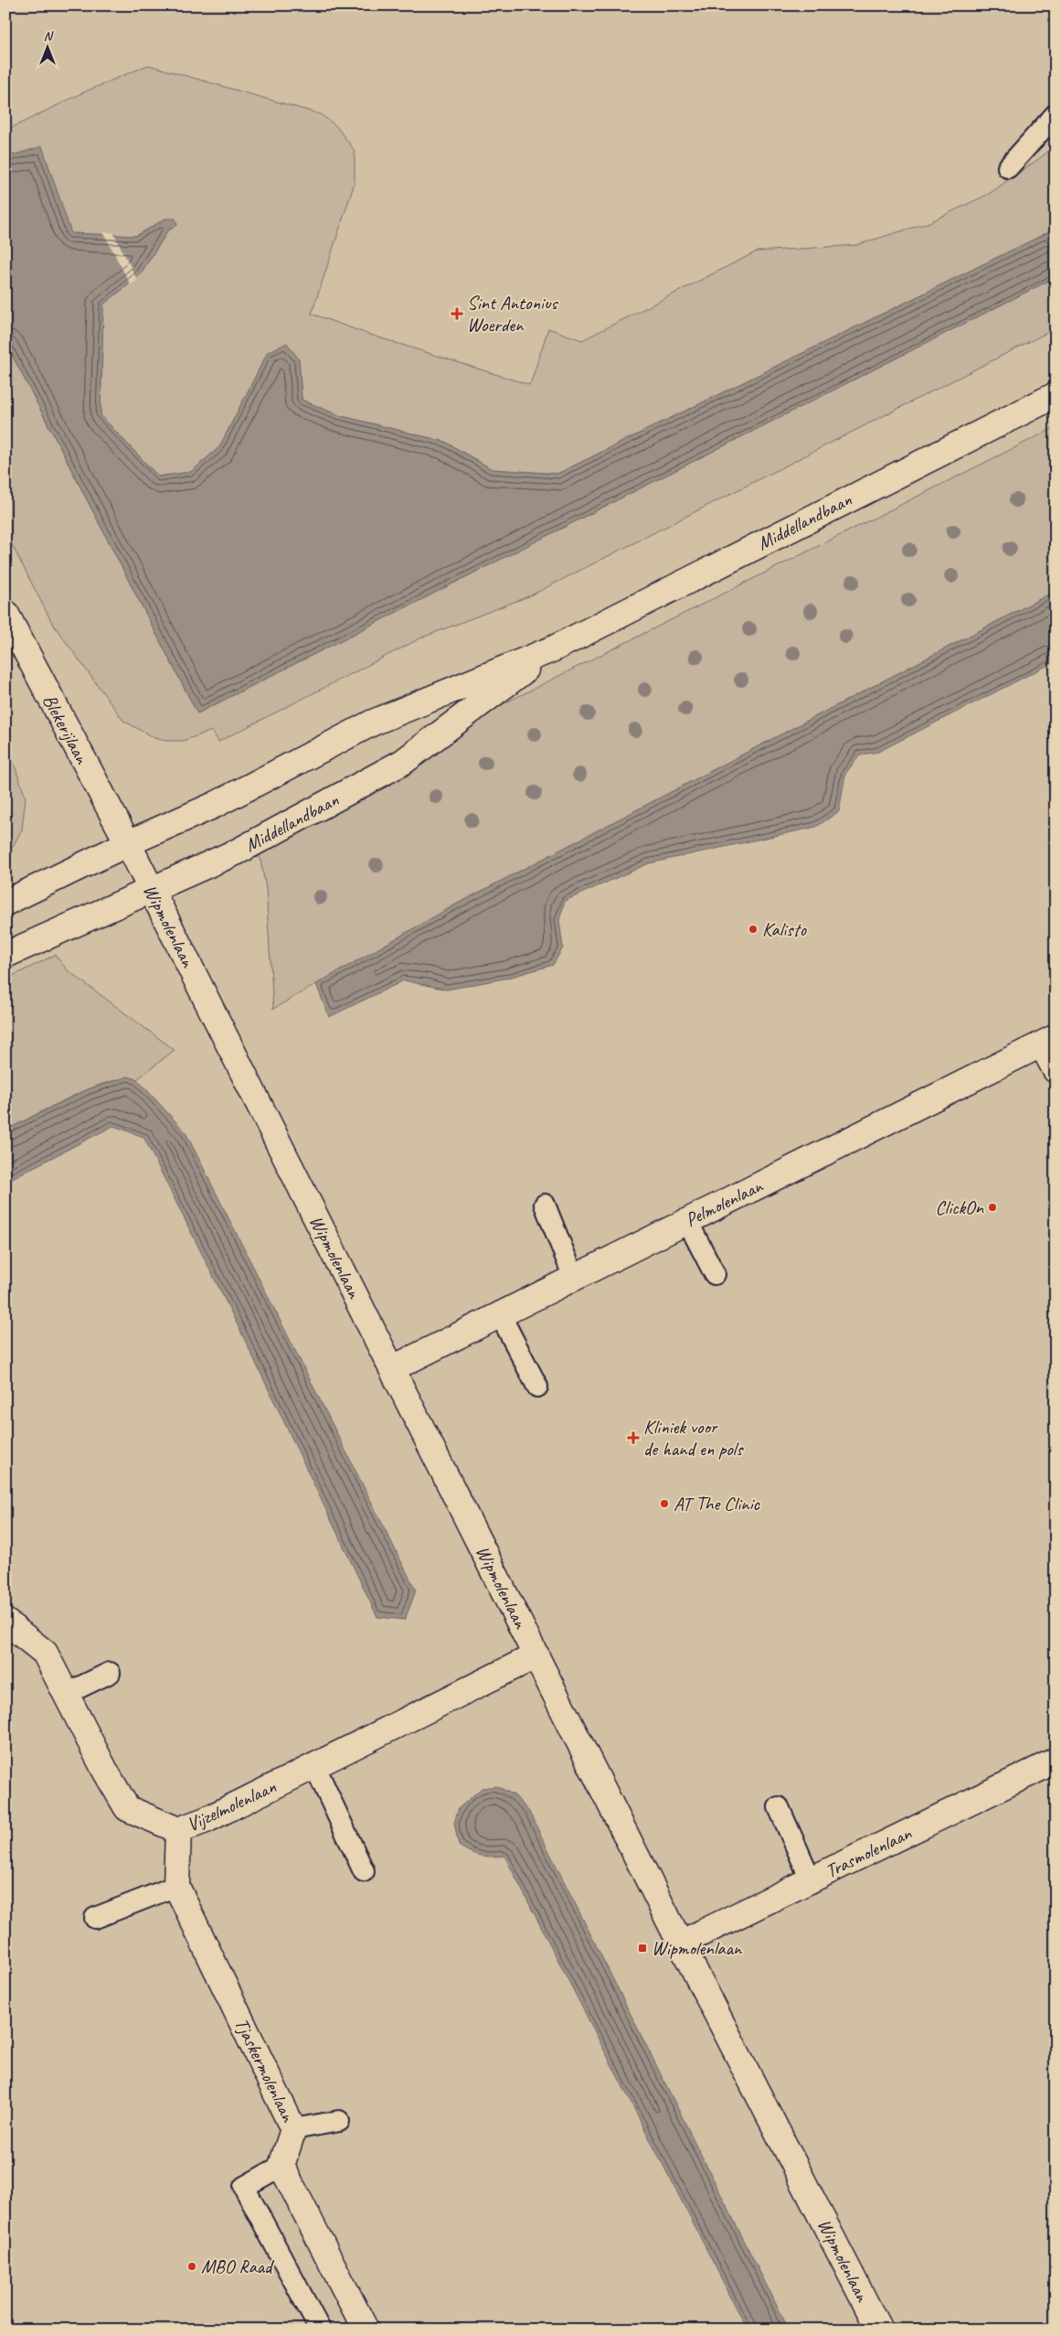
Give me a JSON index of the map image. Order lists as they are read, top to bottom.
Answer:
{
  "streets": {
    "street": [
      "Middellandbaan",
      "Blekerijlaan",
      "Wipmolenlaan",
      "Pelmolenlaan",
      "Vijzelmolenlaan",
      "Trasmolenlaan",
      "Tjaskermolenlaan"
    ]
  },
  "crossings": [
    ["Middellandbaan", "Blekerijlaan"],
    ["Middellandbaan", "Wipmolenlaan"],
    ["Blekerijlaan", "Wipmolenlaan"],
    ["Wipmolenlaan", "Pelmolenlaan"],
    ["Wipmolenlaan", "Vijzelmolenlaan"],
    ["Wipmolenlaan", "Trasmolenlaan"],
    ["Vijzelmolenlaan", "Tjaskermolenlaan"]
  ],
  "places": {
    "health": ["Sint Antonius Woerden", "Kliniek voor de hand en pols"],
    "other": [
      "Kalisto",
      "ClickOn",
      "AT The Clinic",
      "MBO Raad"
    ],
    "transit": ["Wipmolenlaan"]
  },
  "north": "top"
}
